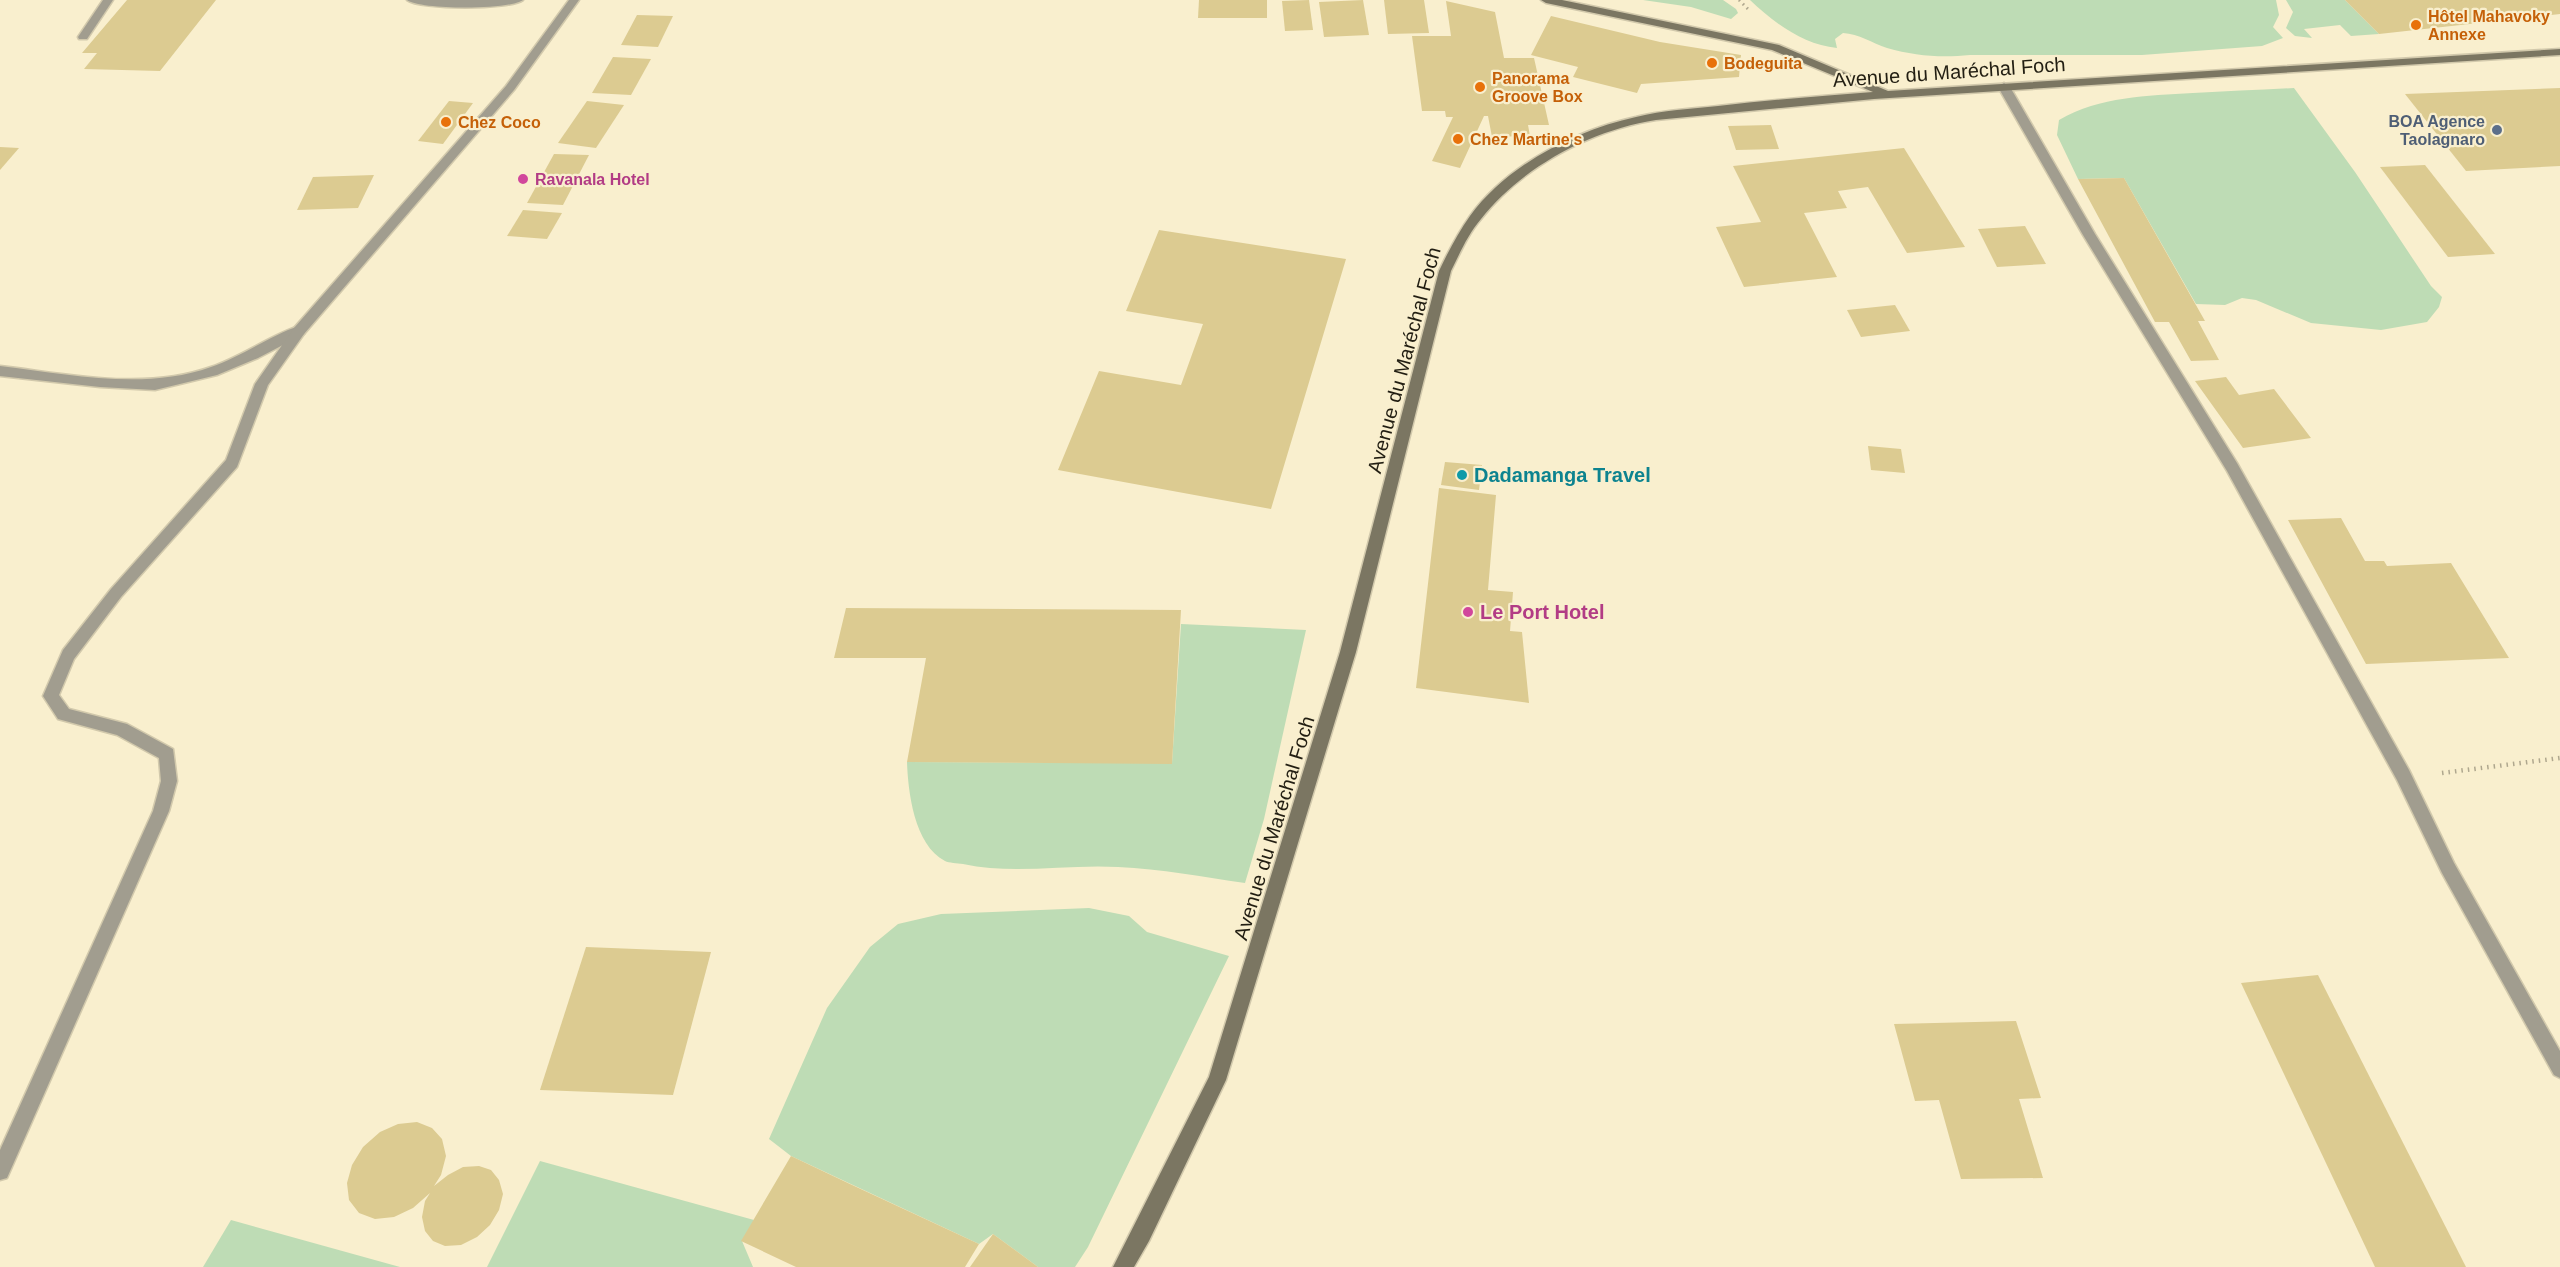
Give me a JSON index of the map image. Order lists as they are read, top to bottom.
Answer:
{
  "streets": {
    "main road": ["Avenue du Maréchal Foch"]
  },
  "places": [
    "Hôtel Mahavoky Annexe",
    "Bodeguita",
    "Panorama Groove Box",
    "Chez Coco",
    "BOA Agence Taolagnaro",
    "Chez Martine's",
    "Ravanala Hotel",
    "Dadamanga Travel",
    "Le Port Hotel"
  ]
}
